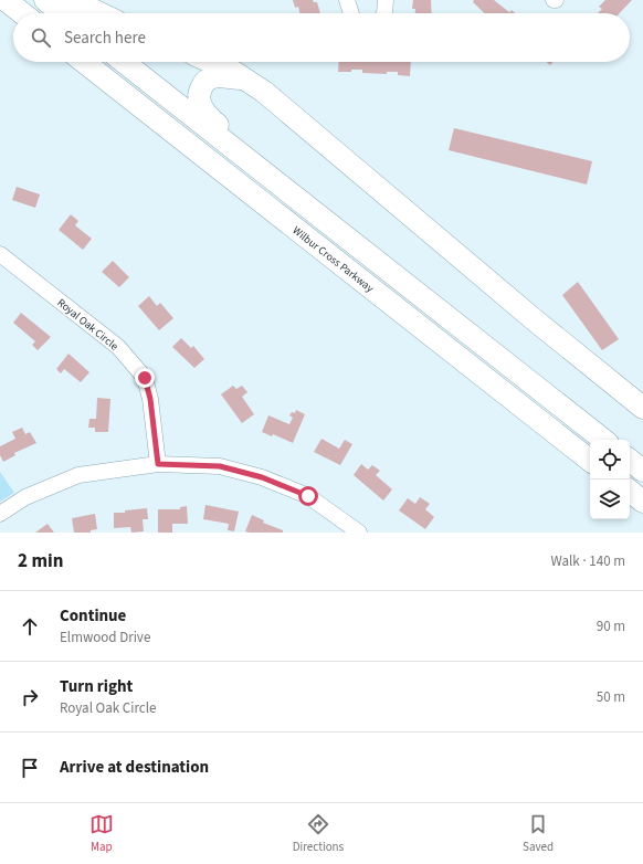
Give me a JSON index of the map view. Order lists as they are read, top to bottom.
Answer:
{
  "streets": {
    "highway": ["Wilbur Cross Parkway"],
    "street": ["Royal Oak Circle"]
  },
  "page": {
    "search": "Search here",
    "heading": ["2 min", "Walk · 140 m"],
    "list": [
      ["Continue", "Elmwood Drive", "90 m"],
      ["Turn right", "Royal Oak Circle", "50 m"],
      "Arrive at destination"
    ],
    "nav": ["Map", "Directions", "Saved"]
  }
}
